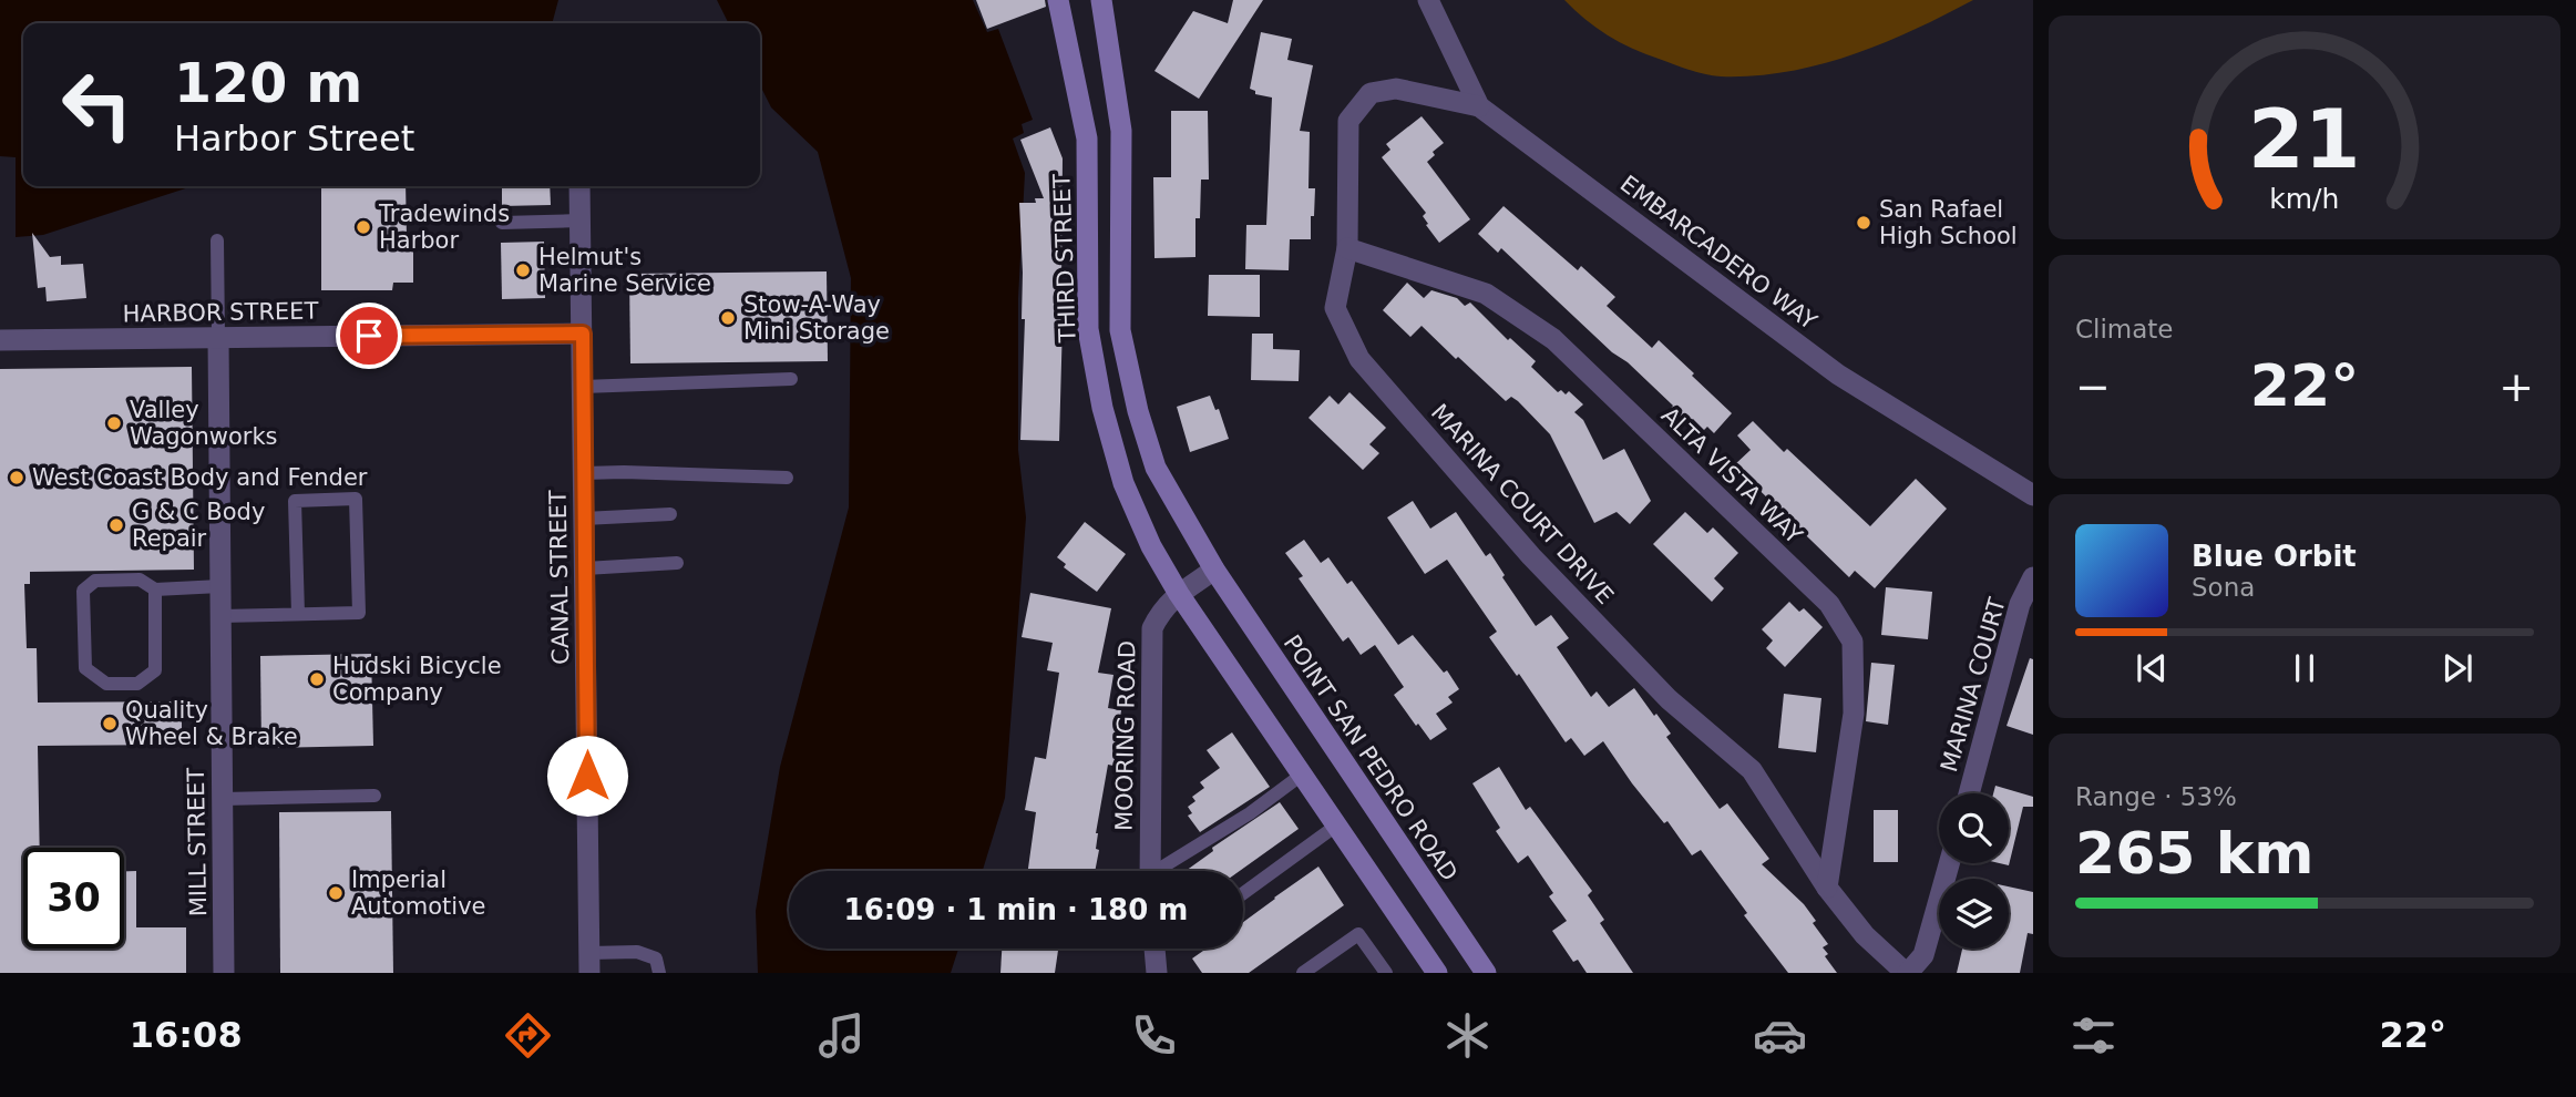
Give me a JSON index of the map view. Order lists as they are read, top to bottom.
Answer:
{
  "streets": {
    "main road": ["THIRD STREET", "POINT SAN PEDRO ROAD"],
    "street": [
      "EMBARCADERO WAY",
      "HARBOR STREET",
      "ALTA VISTA WAY",
      "MARINA COURT DRIVE",
      "CANAL STREET",
      "MARINA COURT",
      "MOORING ROAD",
      "MILL STREET"
    ]
  },
  "crossings": [
    ["EMBARCADERO WAY", "MARINA COURT DRIVE"],
    ["THIRD STREET", "MOORING ROAD"],
    ["HARBOR STREET", "CANAL STREET"],
    ["HARBOR STREET", "MILL STREET"],
    ["ALTA VISTA WAY", "MARINA COURT DRIVE"],
    ["MOORING ROAD", "POINT SAN PEDRO ROAD"]
  ],
  "places": [
    "San Rafael High School",
    "Tradewinds Harbor",
    "Helmut's Marine Service",
    "Stow-A-Way Mini Storage",
    "Valley Wagonworks",
    "West Coast Body and Fender",
    "G & C Body Repair",
    "Hudski Bicycle Company",
    "Quality Wheel & Brake",
    "Imperial Automotive"
  ],
  "page": {
    "turn": ["120 m", "Harbor Street"],
    "tile": [
      "Climate",
      ["Range · 53%", "265 km"]
    ],
    "heat": ["−", "22°", "+"],
    "song": ["Blue Orbit", "Sona"],
    "limit": "30",
    "trip": "16:09 · 1 min · 180 m",
    "tabs": ["16:08", "22°"],
    "gauge": ["21", "km/h"]
  }
}
